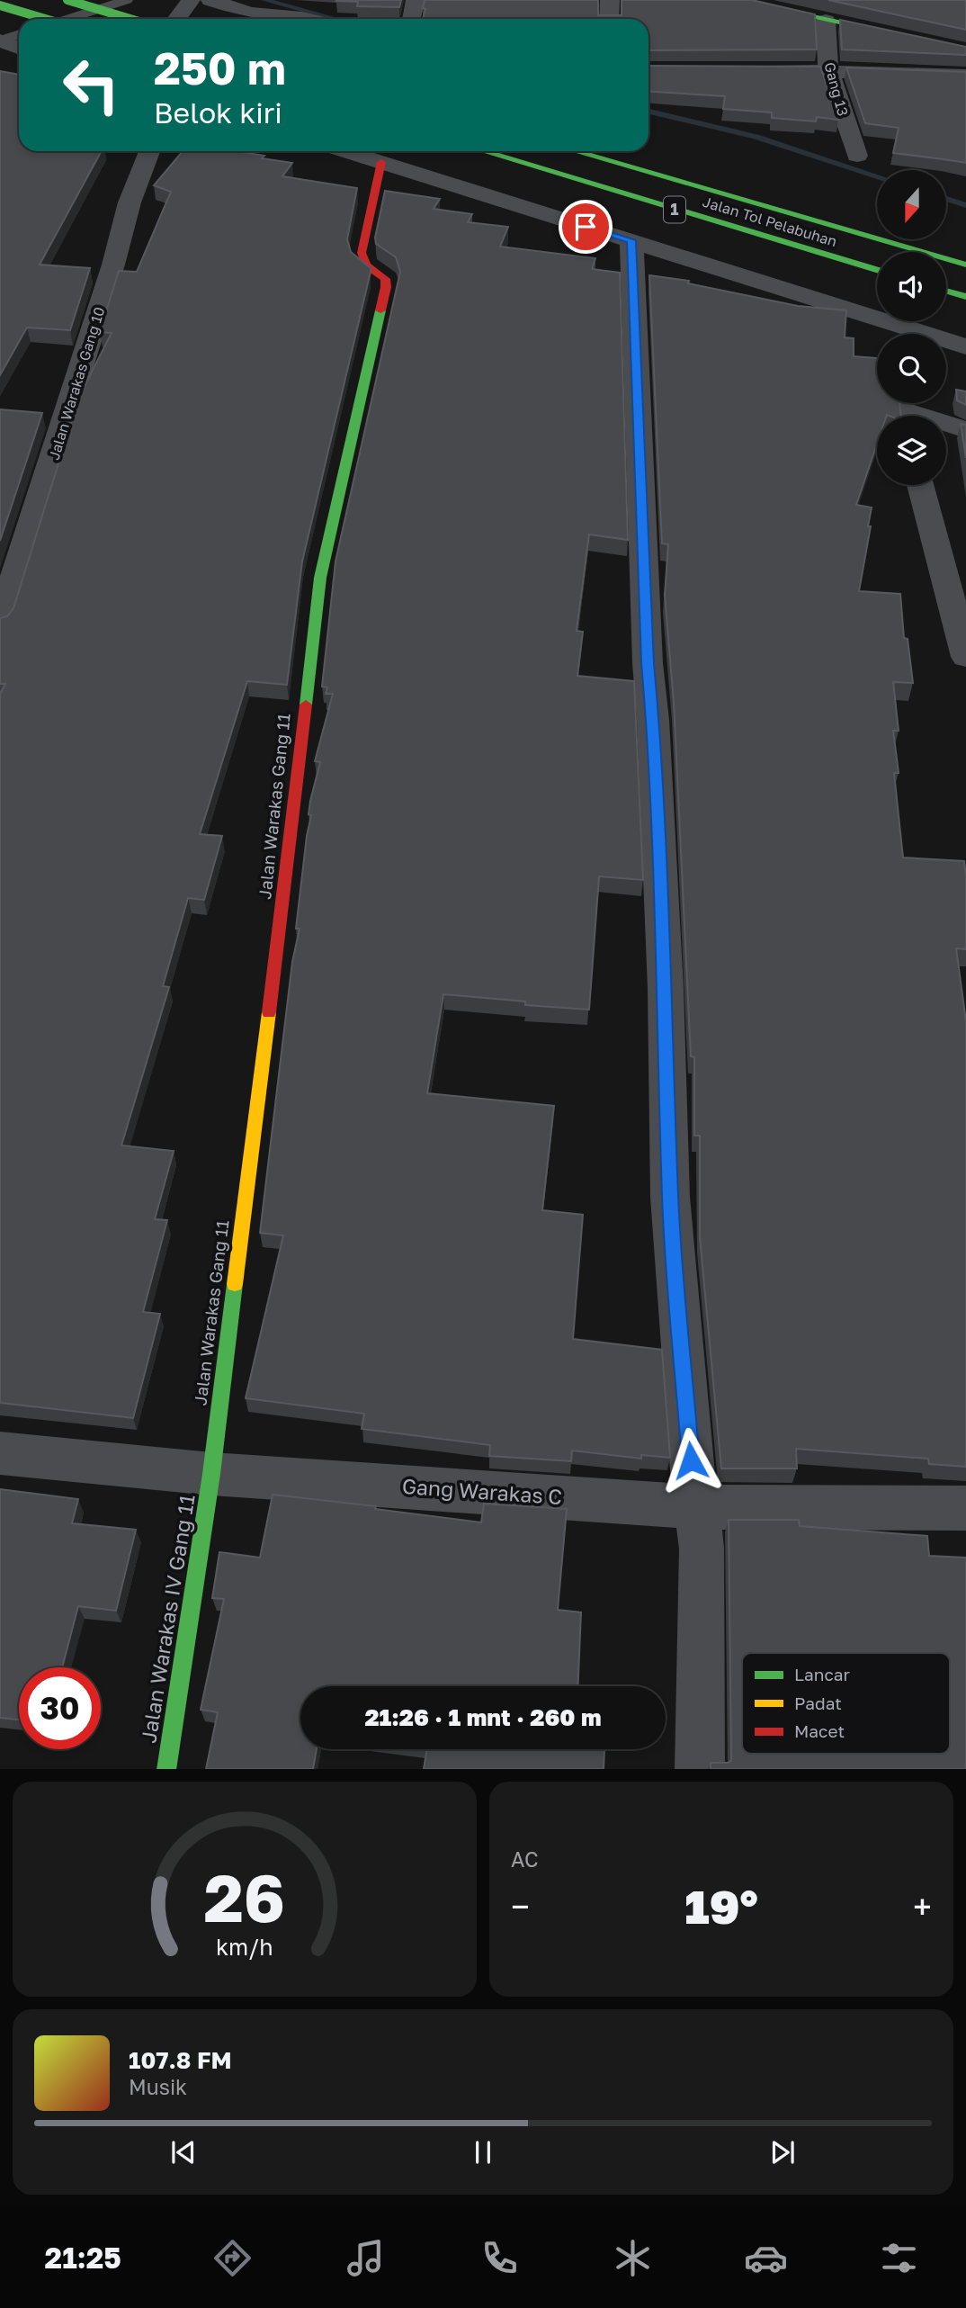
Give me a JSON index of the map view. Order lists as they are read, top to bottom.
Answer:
{
  "streets": {
    "main road": [
      "1",
      "Jalan Tol Pelabuhan",
      "Jalan Warakas Gang 11",
      "Jalan Warakas IV Gang 11"
    ],
    "street": ["Gang 13", "Jalan Warakas Gang 10", "Gang Warakas C"]
  },
  "crossings": [
    ["Jalan Warakas Gang 11", "Gang Warakas C"],
    ["Jalan Warakas Gang 11", "Jalan Warakas IV Gang 11"],
    ["Gang Warakas C", "Jalan Warakas IV Gang 11"]
  ],
  "legend": ["Lancar", "Padat", "Macet"],
  "north": "bottom",
  "page": {
    "turn": ["250 m", "Belok kiri"],
    "limit": "30",
    "trip": "21:26 · 1 mnt · 260 m",
    "tile": "AC",
    "heat": ["−", "19°", "+"],
    "song": ["107.8 FM", "Musik"],
    "tabs": "21:25",
    "gauge": ["26", "km/h"]
  }
}
